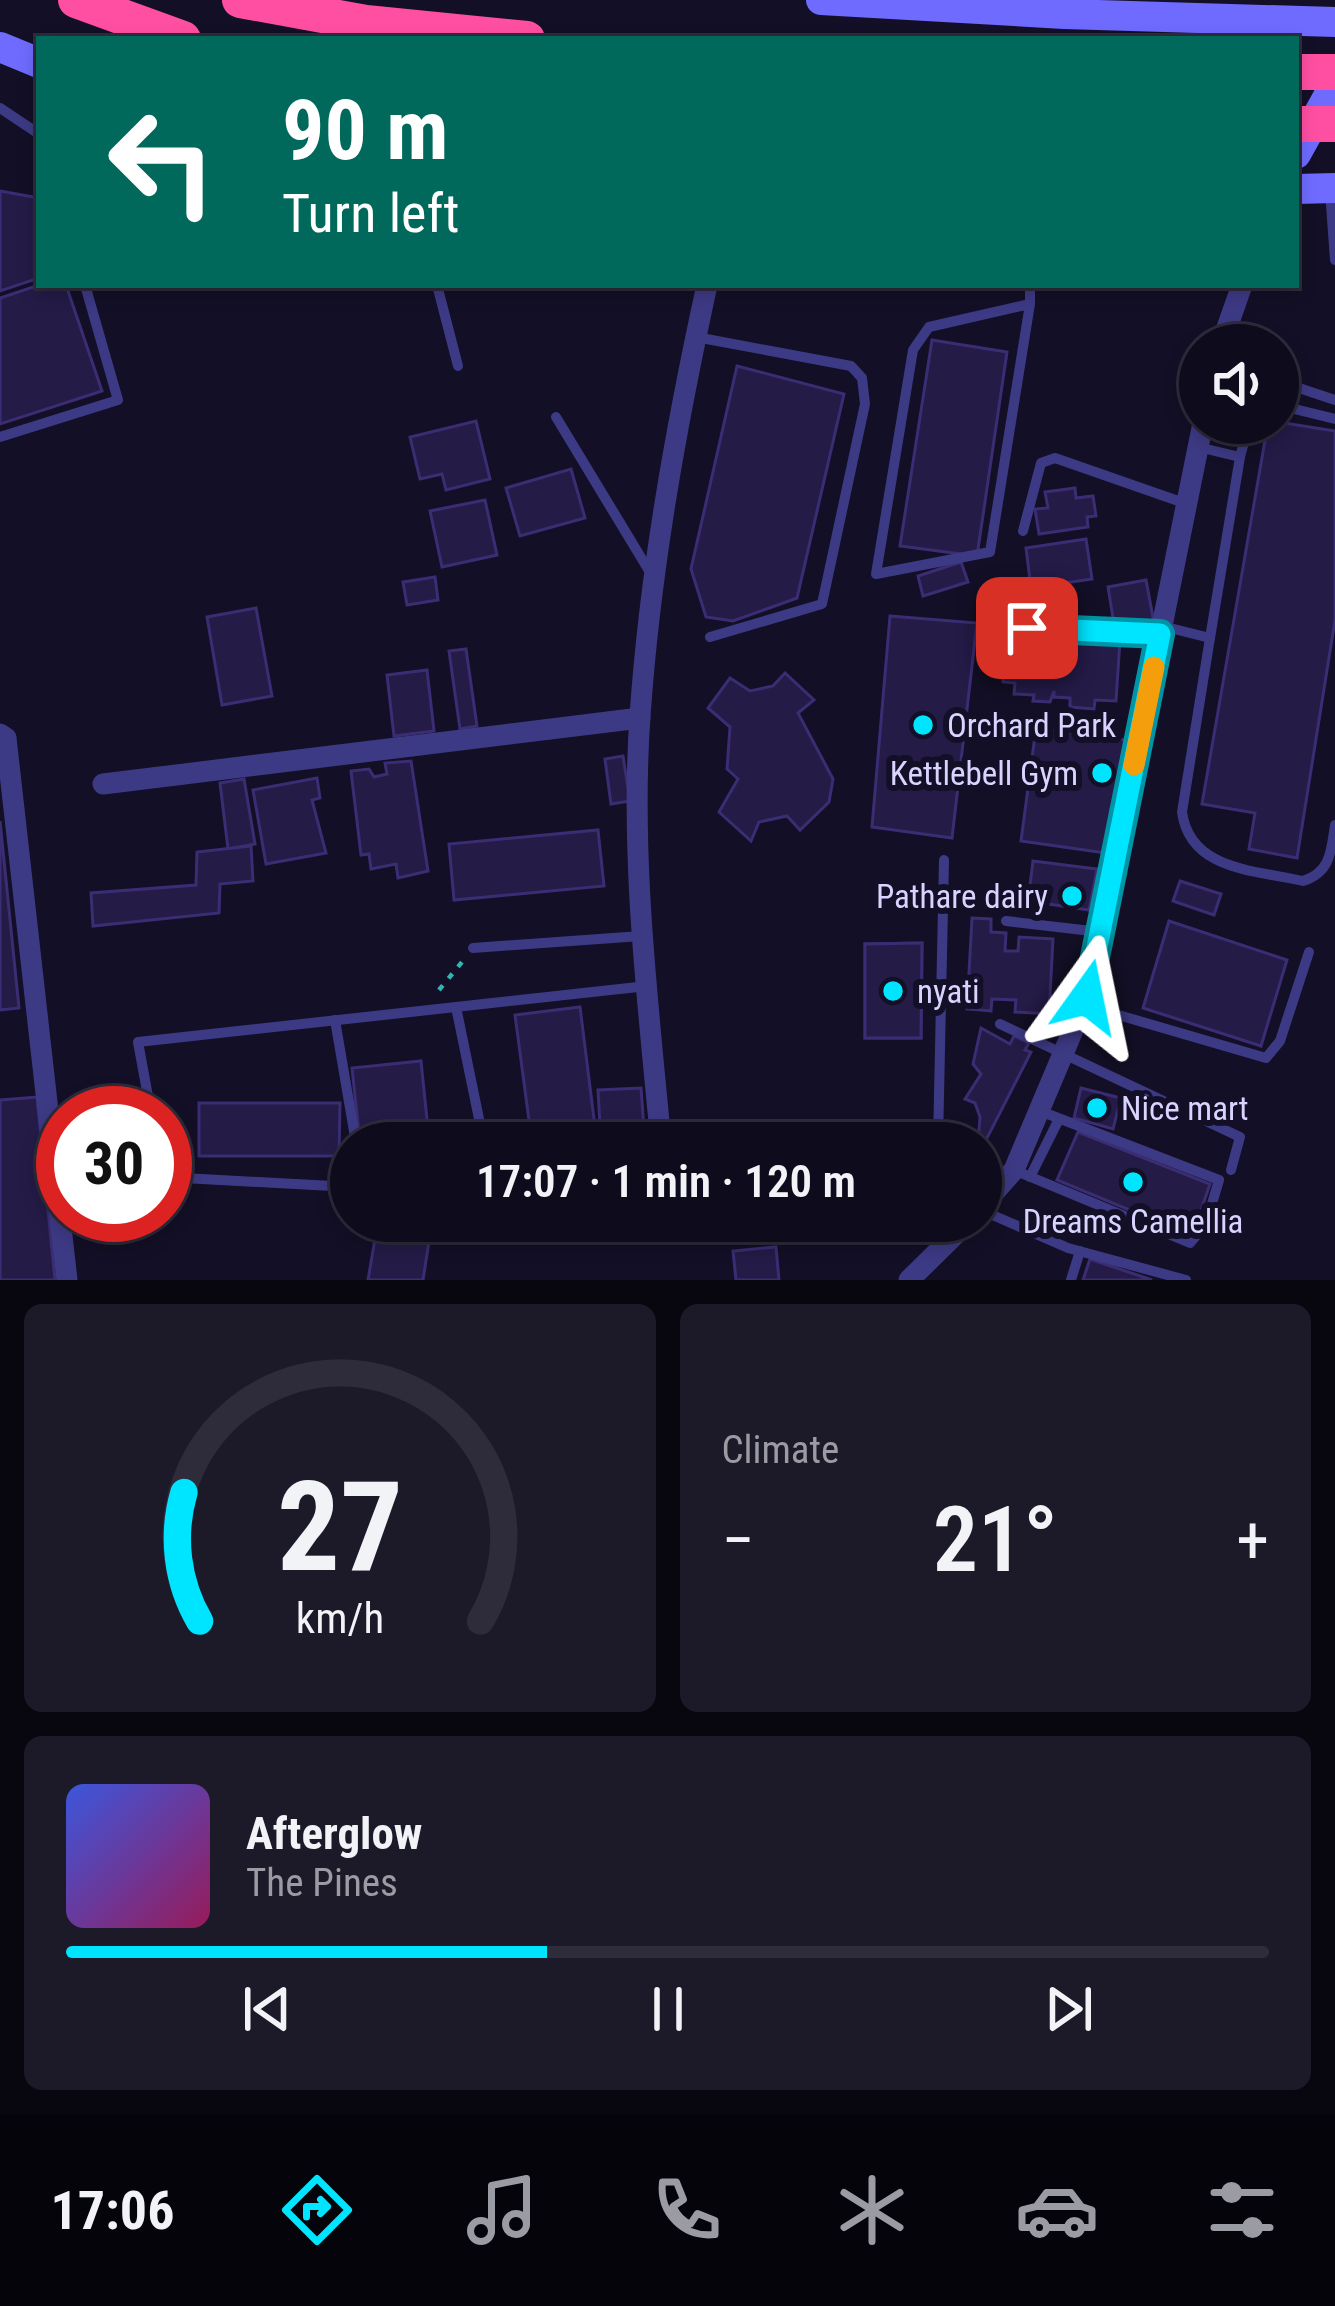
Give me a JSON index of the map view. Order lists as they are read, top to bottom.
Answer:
{
  "places": [
    "Orchard Park",
    "Kettlebell Gym",
    "Pathare dairy",
    "nyati",
    "Nice mart",
    "Dreams Camellia"
  ],
  "page": {
    "turn": ["90 m", "Turn left"],
    "limit": "30",
    "trip": "17:07 · 1 min · 120 m",
    "tile": "Climate",
    "heat": ["−", "21°", "+"],
    "song": ["Afterglow", "The Pines"],
    "tabs": "17:06",
    "gauge": ["27", "km/h"]
  }
}
